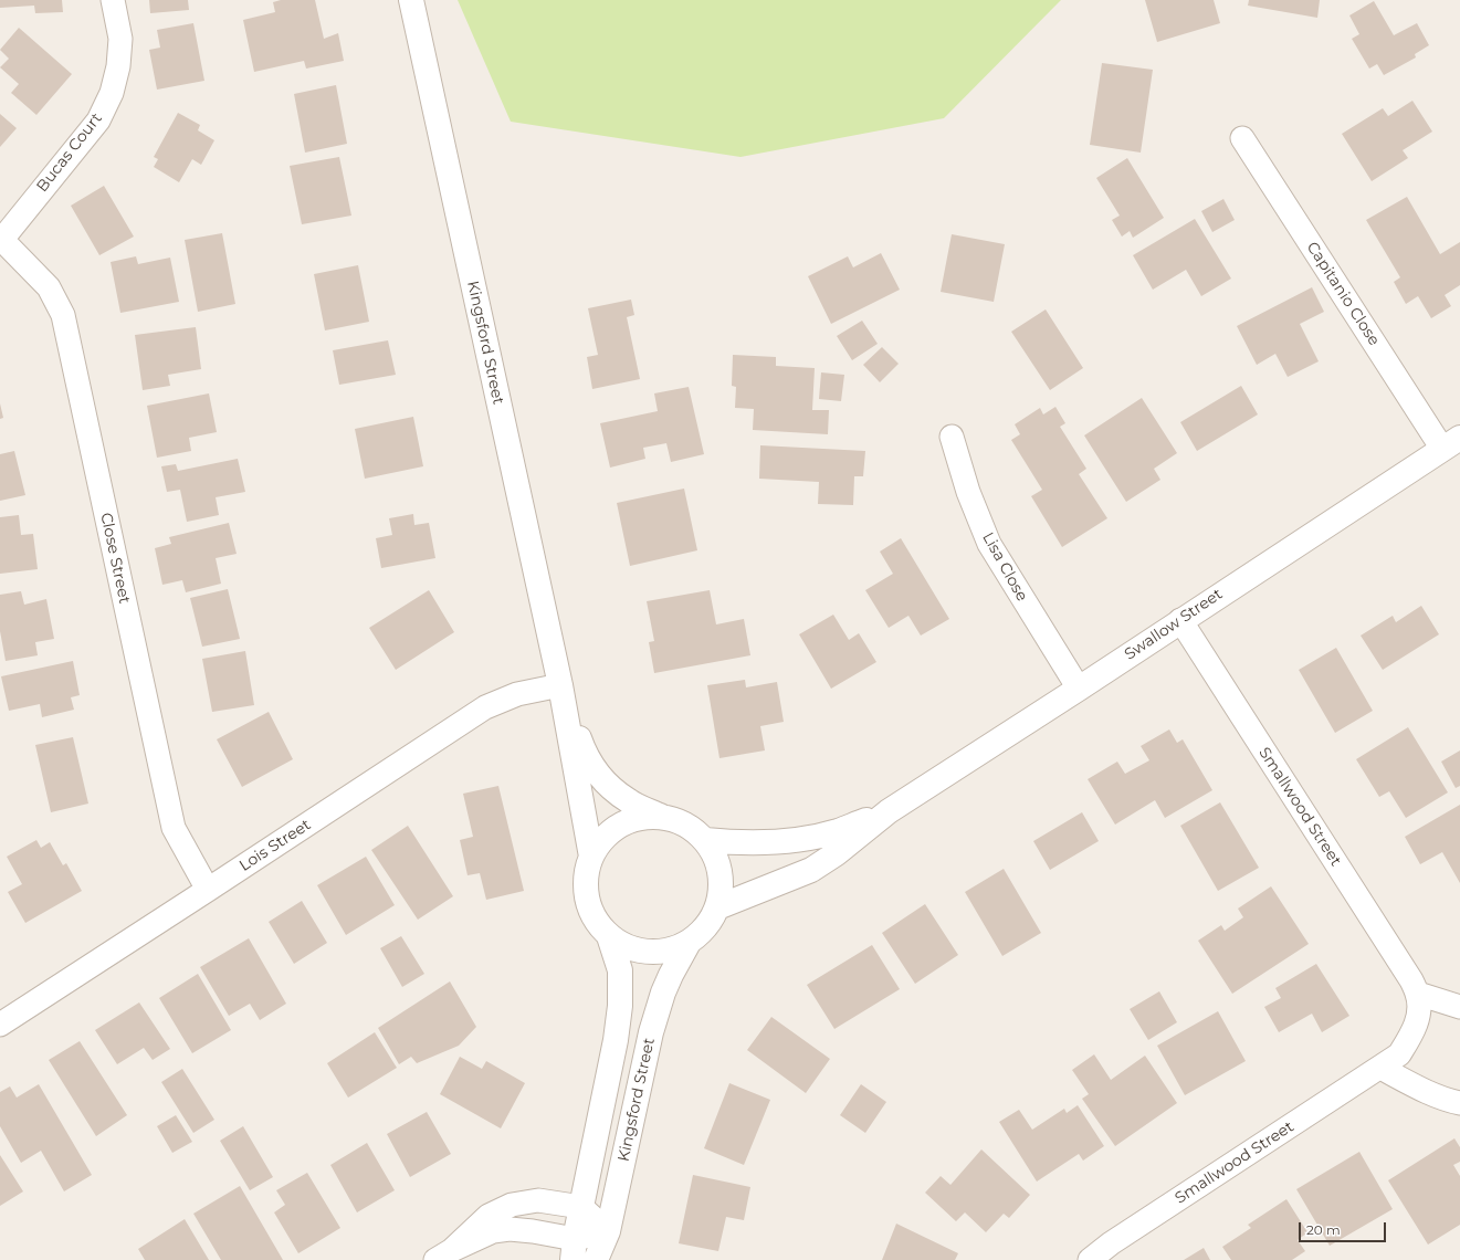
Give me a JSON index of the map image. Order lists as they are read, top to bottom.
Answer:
{
  "streets": {
    "street": [
      "Bucas Court",
      "Capitanio Close",
      "Kingsford Street",
      "Close Street",
      "Lisa Close",
      "Swallow Street",
      "Smallwood Street",
      "Lois Street"
    ]
  },
  "crossings": [
    ["Bucas Court", "Close Street"],
    ["Capitanio Close", "Swallow Street"],
    ["Kingsford Street", "Swallow Street"],
    ["Kingsford Street", "Lois Street"],
    ["Close Street", "Lois Street"],
    ["Lisa Close", "Swallow Street"],
    ["Swallow Street", "Smallwood Street"]
  ],
  "scale_bar": "20 m"
}
